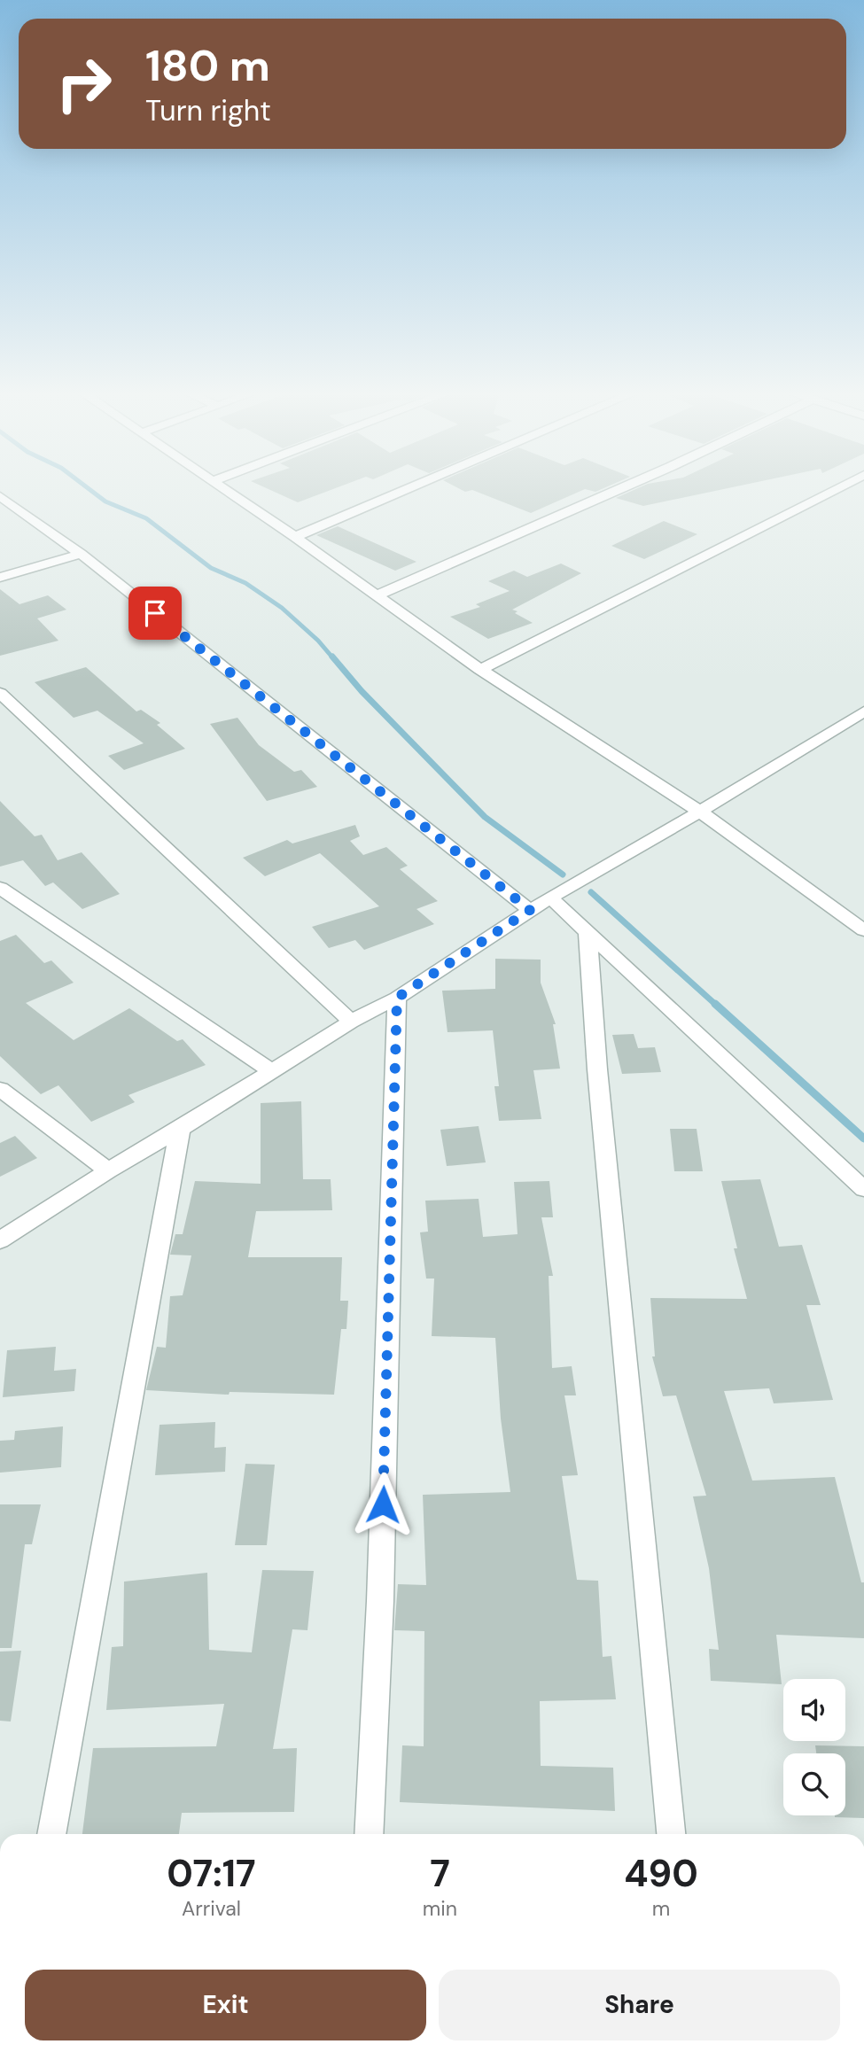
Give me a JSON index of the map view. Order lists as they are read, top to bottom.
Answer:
{
  "page": {
    "turn": ["180 m", "Turn right"],
    "eta": [
      "07:17",
      "Arrival",
      "7",
      "min",
      "490",
      "m"
    ],
    "buttons": ["Exit", "Share"]
  }
}
